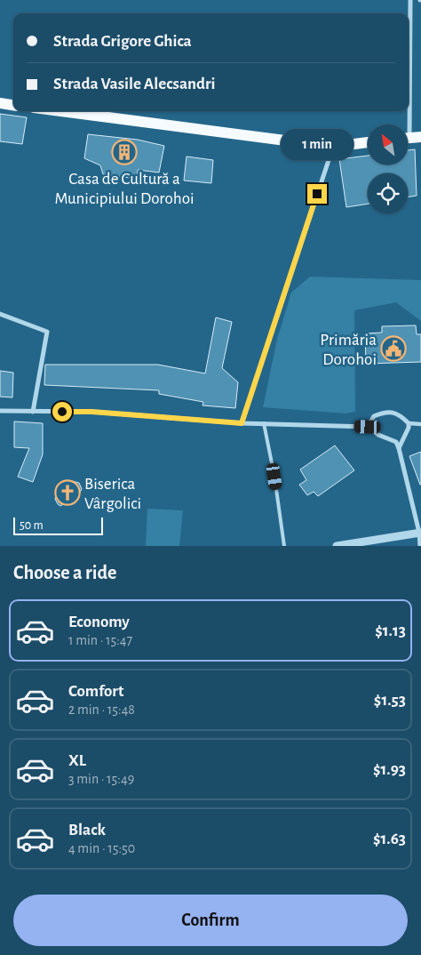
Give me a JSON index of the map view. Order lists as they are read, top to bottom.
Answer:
{
  "places": {
    "building": ["Casa de Cultură a Municipiului Dorohoi"],
    "public building": ["Primăria Dorohoi"],
    "church": ["Biserica Vârgolici"]
  },
  "scale_bar": "50 m",
  "north": "top left",
  "page": {
    "banner": ["Strada Grigore Ghica", "Strada Vasile Alecsandri"],
    "bubble": "1 min",
    "scale": "50 m",
    "heading": "Choose a ride",
    "list": [
      {
        "name": "Economy",
        "note": "1 min · 15:47",
        "value": "$1.13"
      },
      {
        "name": "Comfort",
        "note": "2 min · 15:48",
        "value": "$1.53"
      },
      {
        "name": "XL",
        "note": "3 min · 15:49",
        "value": "$1.93"
      },
      {
        "name": "Black",
        "note": "4 min · 15:50",
        "value": "$1.63"
      }
    ],
    "buttons": "Confirm"
  }
}
